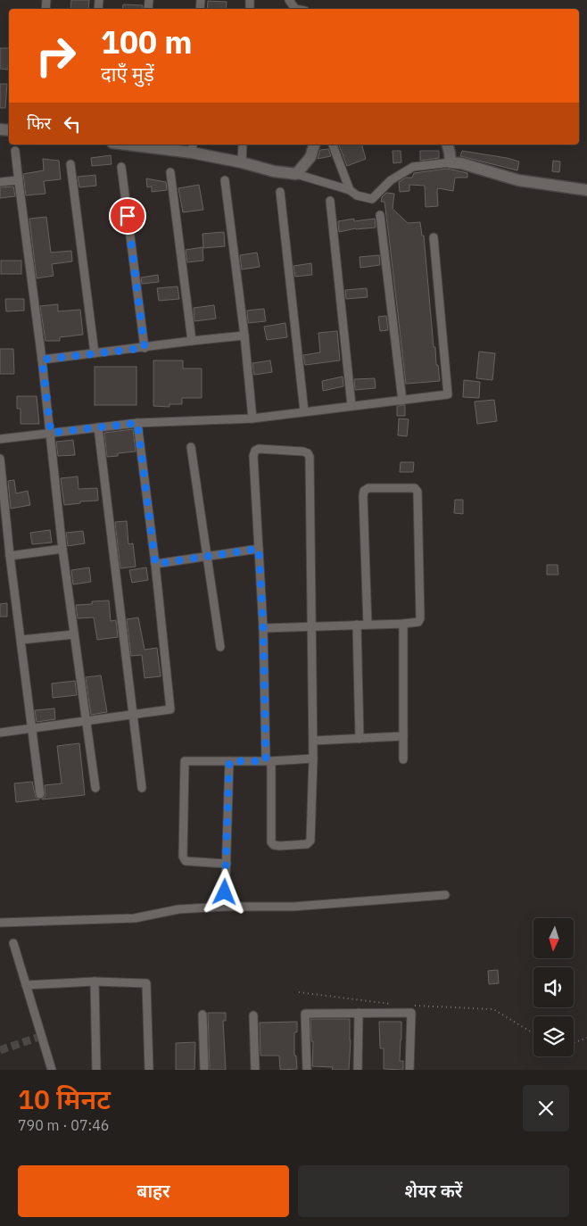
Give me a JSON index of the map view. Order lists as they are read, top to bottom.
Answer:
{
  "north": "bottom",
  "page": {
    "turn": ["100 m", "दाएँ मुड़ें"],
    "then": "फिर",
    "heading": ["10 मिनट", "790 m · 07:46"],
    "buttons": ["बाहर", "शेयर करें"]
  }
}
